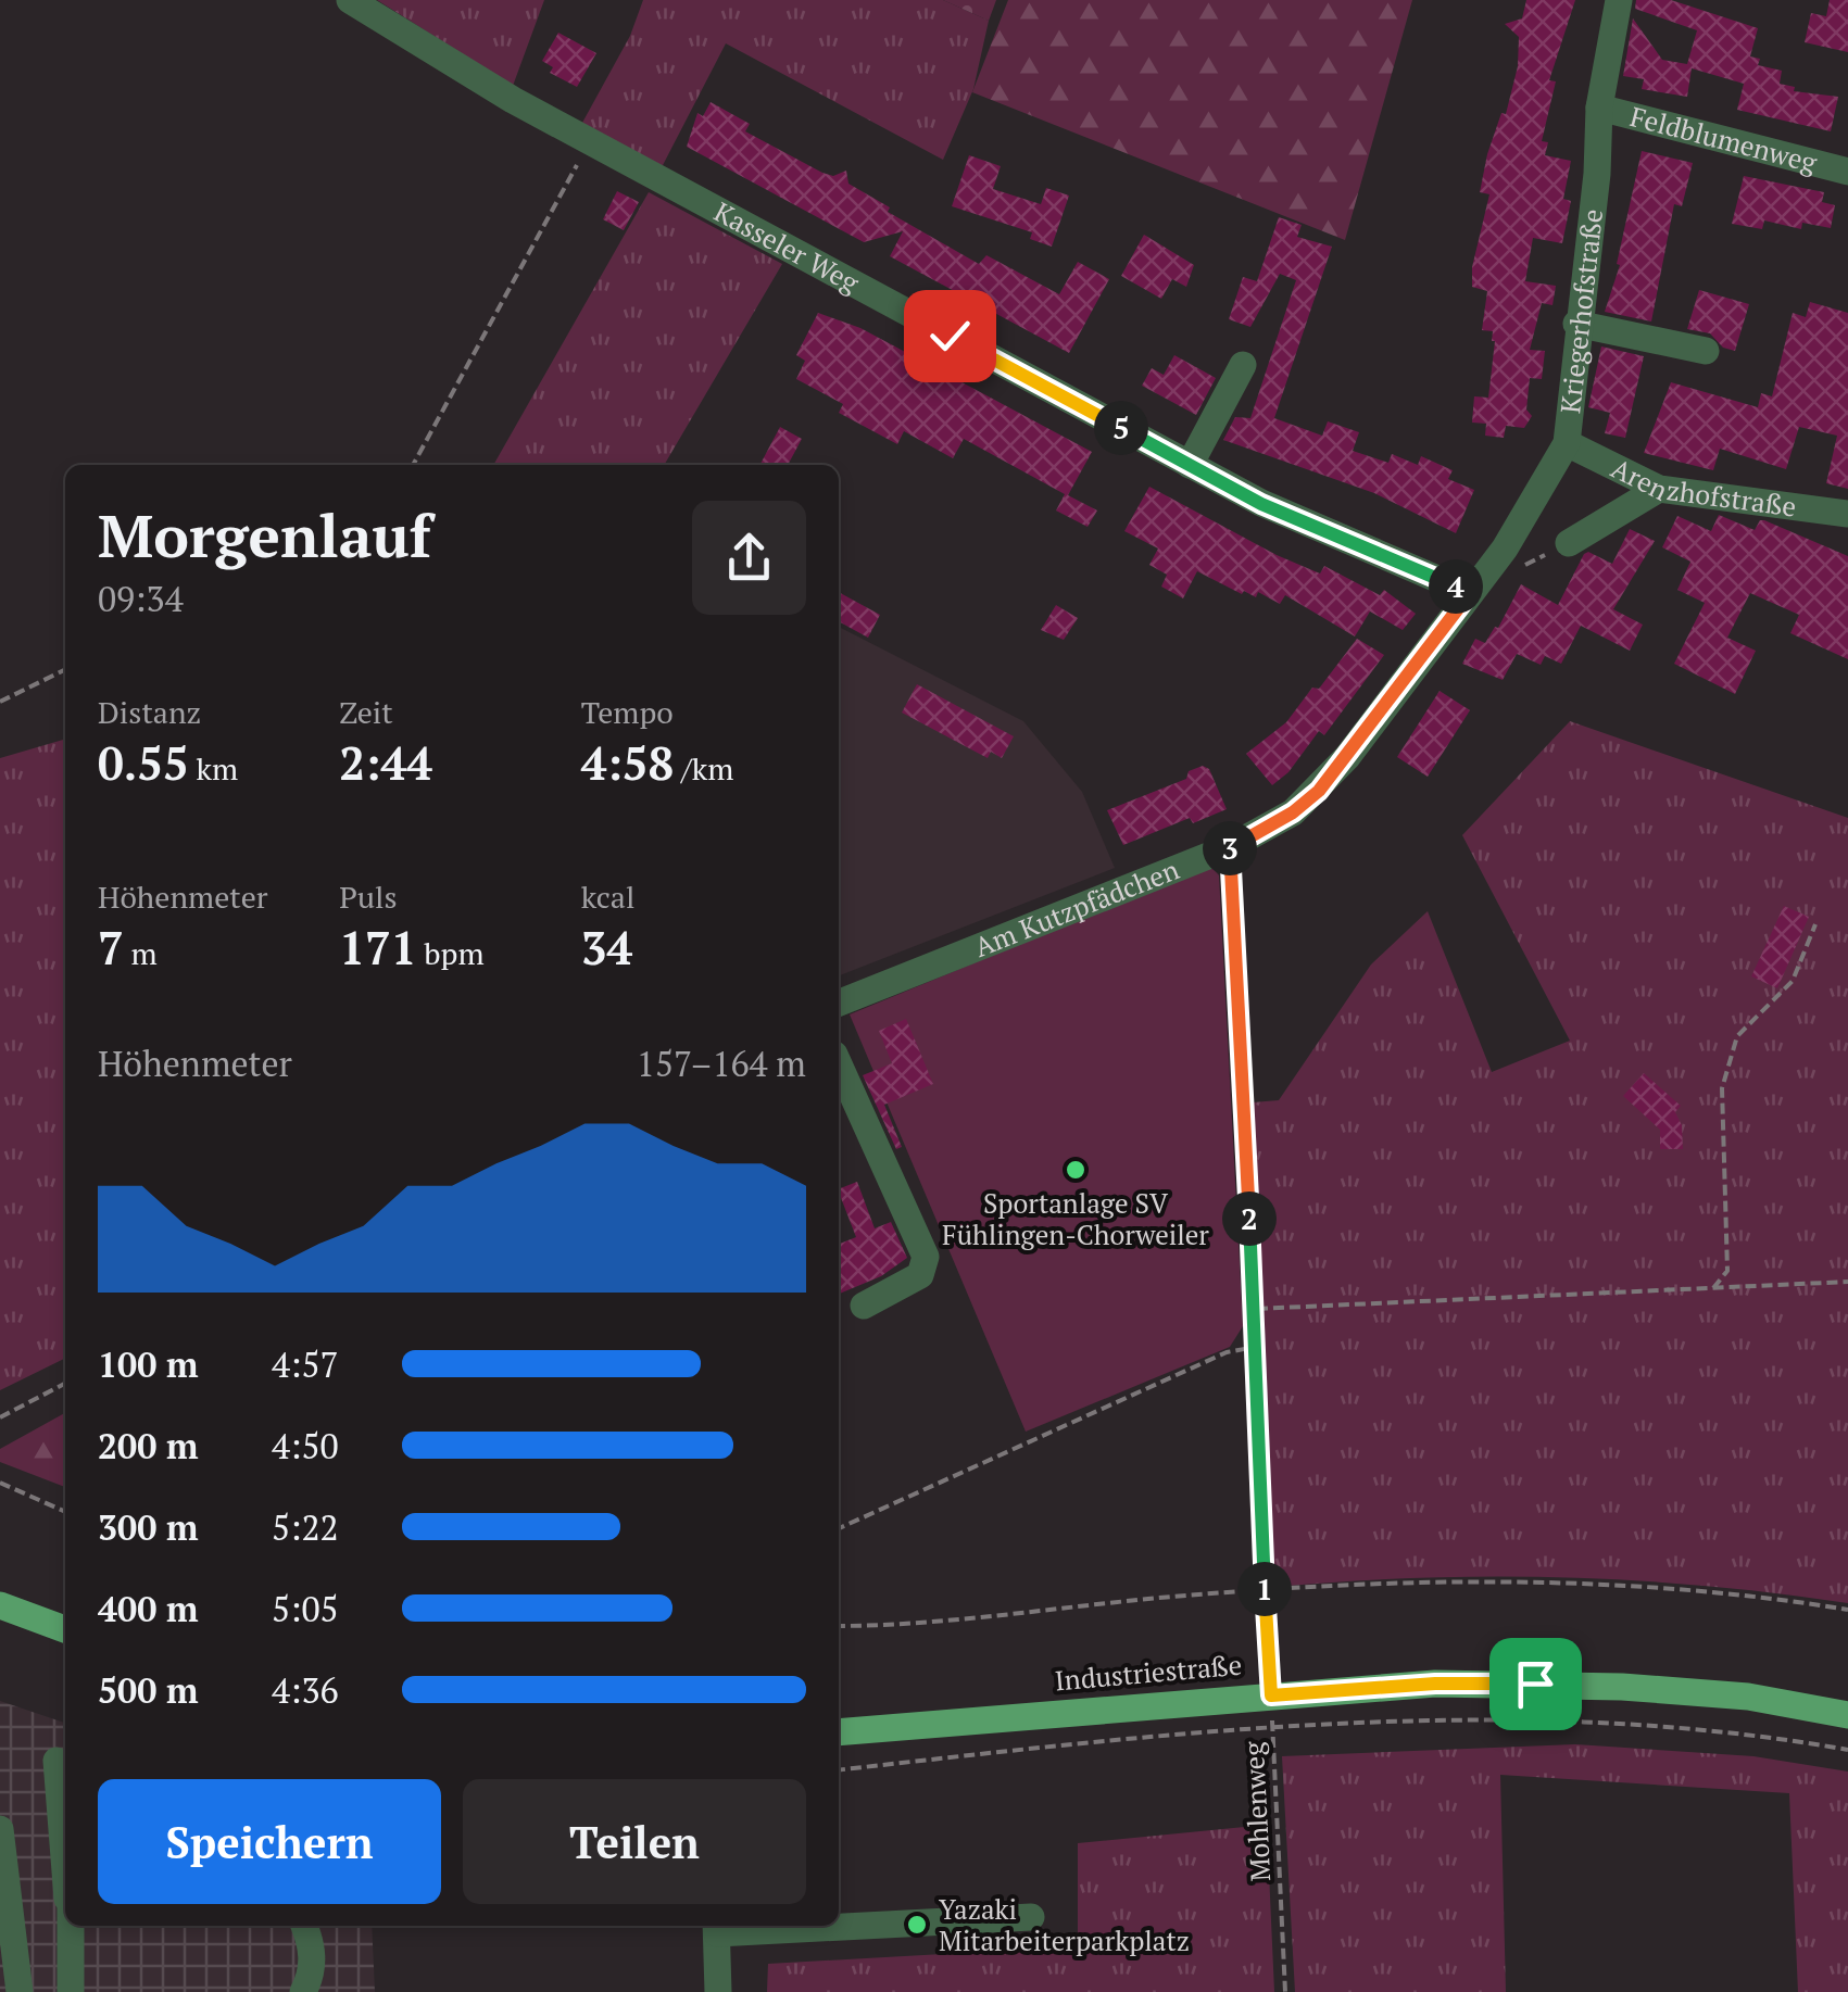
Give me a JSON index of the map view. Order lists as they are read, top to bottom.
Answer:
{
  "streets": {
    "main road": ["Industriestraße"],
    "street": [
      "Feldblumenweg",
      "Kasseler Weg",
      "Kriegerhofstraße",
      "Arenzhofstraße",
      "Am Kutzpfädchen"
    ],
    "path": ["Mohlenweg"]
  },
  "crossings": [
    ["Feldblumenweg", "Kriegerhofstraße"],
    ["Kasseler Weg", "Kriegerhofstraße"],
    ["Kasseler Weg", "Am Kutzpfädchen"],
    ["Kriegerhofstraße", "Arenzhofstraße"],
    ["Kriegerhofstraße", "Am Kutzpfädchen"],
    ["Am Kutzpfädchen", "Mohlenweg"],
    ["Industriestraße", "Mohlenweg"]
  ],
  "places": ["Sportanlage SV Fühlingen-Chorweiler", "Yazaki Mitarbeiterparkplatz"],
  "page": {
    "pins": [
      "5",
      "4",
      "3",
      "2",
      "1"
    ],
    "heading": ["Morgenlauf", "09:34"],
    "stats": [
      ["Distanz", "0.55 km"],
      ["Zeit", "2:44"],
      ["Tempo", "4:58 /km"],
      ["Höhenmeter", "7 m"],
      ["Puls", "171 bpm"],
      ["kcal", "34"]
    ],
    "chart": ["Höhenmeter", "157–164 m"],
    "list": [
      {
        "name": "100 m",
        "note": "4:57"
      },
      {
        "name": "200 m",
        "note": "4:50"
      },
      {
        "name": "300 m",
        "note": "5:22"
      },
      {
        "name": "400 m",
        "note": "5:05"
      },
      {
        "name": "500 m",
        "note": "4:36"
      }
    ],
    "buttons": ["Speichern", "Teilen"]
  }
}
